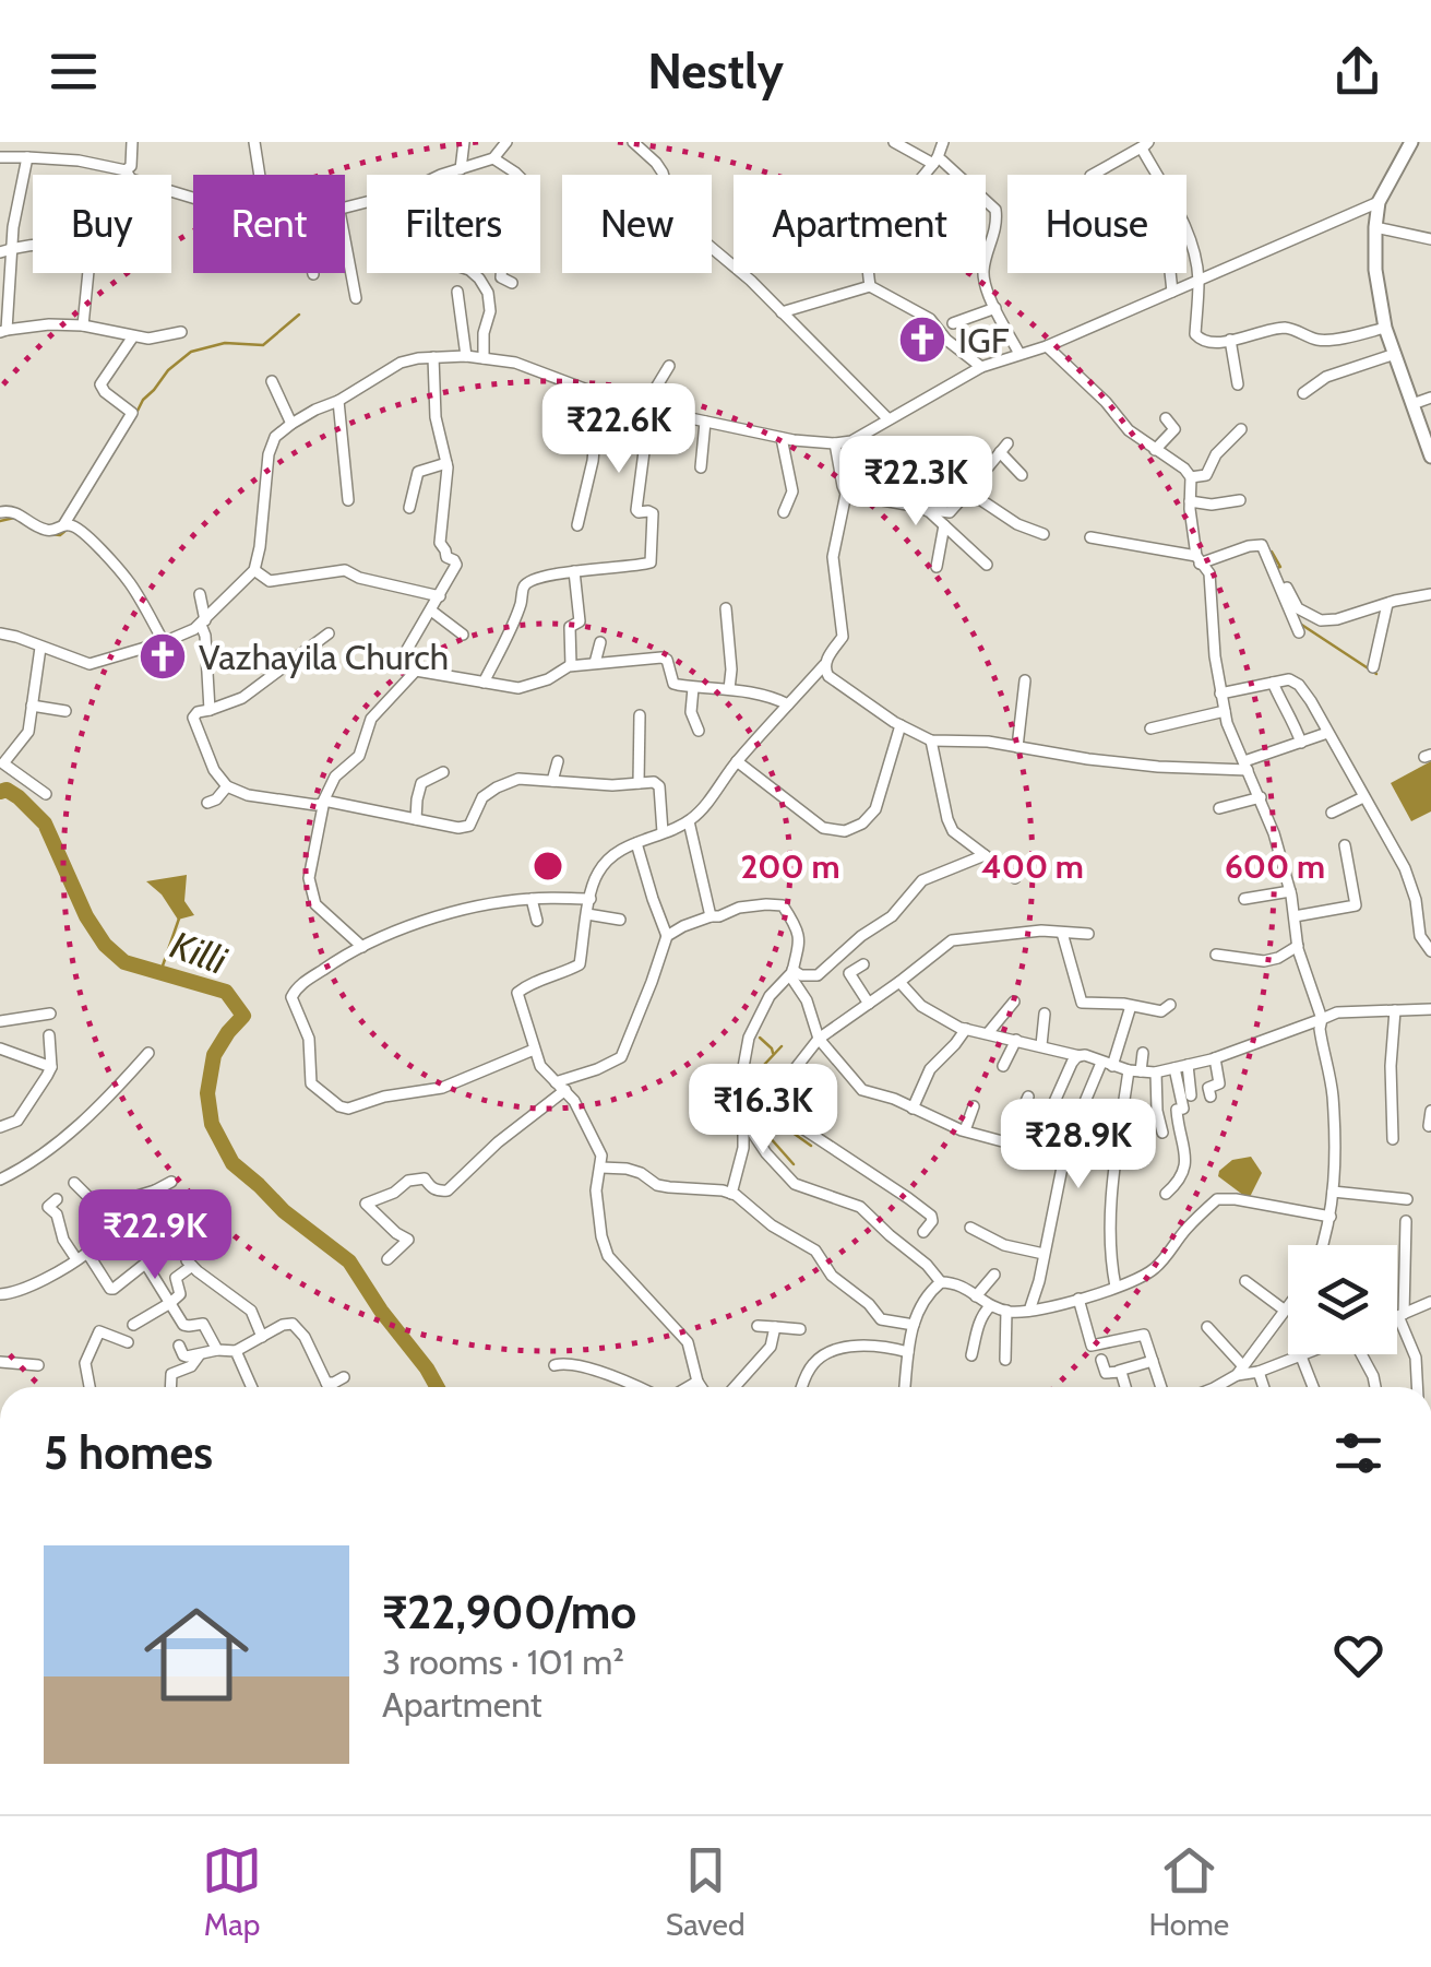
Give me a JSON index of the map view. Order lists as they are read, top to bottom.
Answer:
{
  "water": ["Killi"],
  "places": {
    "church": ["IGF", "Vazhayila Church"]
  },
  "page": {
    "header": "Nestly",
    "chip": [
      "Buy",
      "Rent",
      "Filters",
      "New",
      "Apartment",
      "House"
    ],
    "price": [
      "₹22.6K",
      "₹22.3K",
      "₹16.3K",
      "₹28.9K",
      "₹22.9K"
    ],
    "heading": "5 homes",
    "list": [
      {
        "name": "₹22,900/mo",
        "note": "3 rooms · 101 m² · Apartment"
      }
    ],
    "tabs": ["Map", "Saved", "Home"]
  },
  "rings": ["200 m", "400 m", "600 m"]
}
